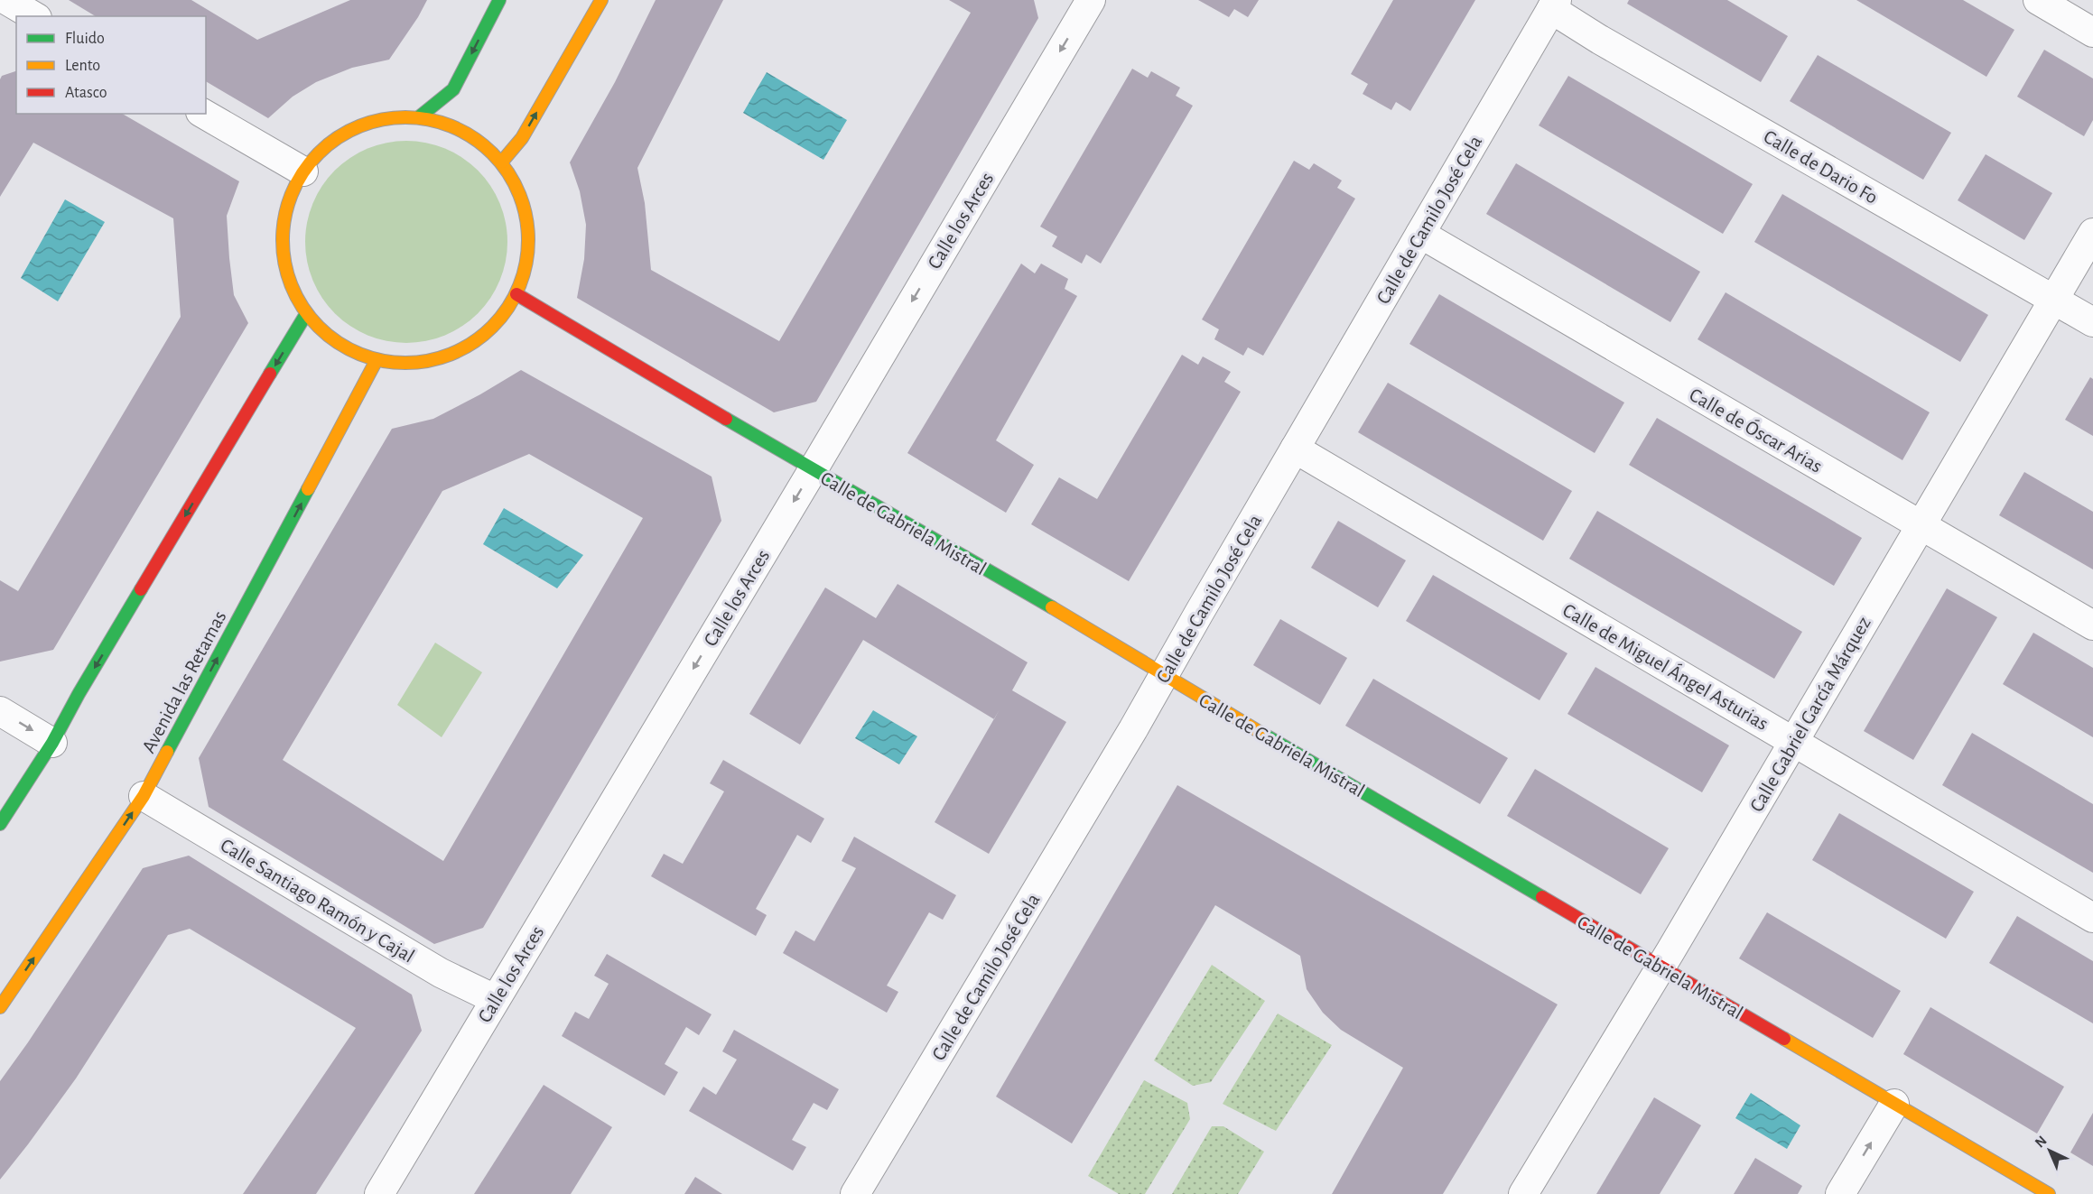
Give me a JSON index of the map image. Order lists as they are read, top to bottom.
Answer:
{
  "streets": {
    "street": [
      "Calle de Dario Fo",
      "Calle de Camilo José Cela",
      "Calle los Arces",
      "Calle de Óscar Arias",
      "Calle de Gabriela Mistral",
      "Calle de Miguel Ángel Asturias",
      "Avenida las Retamas",
      "Calle Gabriel García Márquez",
      "Calle Santiago Ramón y Cajal"
    ]
  },
  "crossings": [
    ["Calle de Dario Fo", "Calle de Camilo José Cela"],
    ["Calle de Dario Fo", "Calle Gabriel García Márquez"],
    ["Calle de Camilo José Cela", "Calle de Óscar Arias"],
    ["Calle de Camilo José Cela", "Calle de Gabriela Mistral"],
    ["Calle de Camilo José Cela", "Calle de Miguel Ángel Asturias"],
    ["Calle los Arces", "Calle de Gabriela Mistral"],
    ["Calle los Arces", "Calle Santiago Ramón y Cajal"],
    ["Calle de Óscar Arias", "Calle Gabriel García Márquez"],
    ["Calle de Gabriela Mistral", "Calle Gabriel García Márquez"],
    ["Calle de Miguel Ángel Asturias", "Calle Gabriel García Márquez"],
    ["Avenida las Retamas", "Calle Santiago Ramón y Cajal"]
  ],
  "one_way": ["Calle los Arces"],
  "legend": ["Fluido", "Lento", "Atasco"],
  "north": "top left"
}
